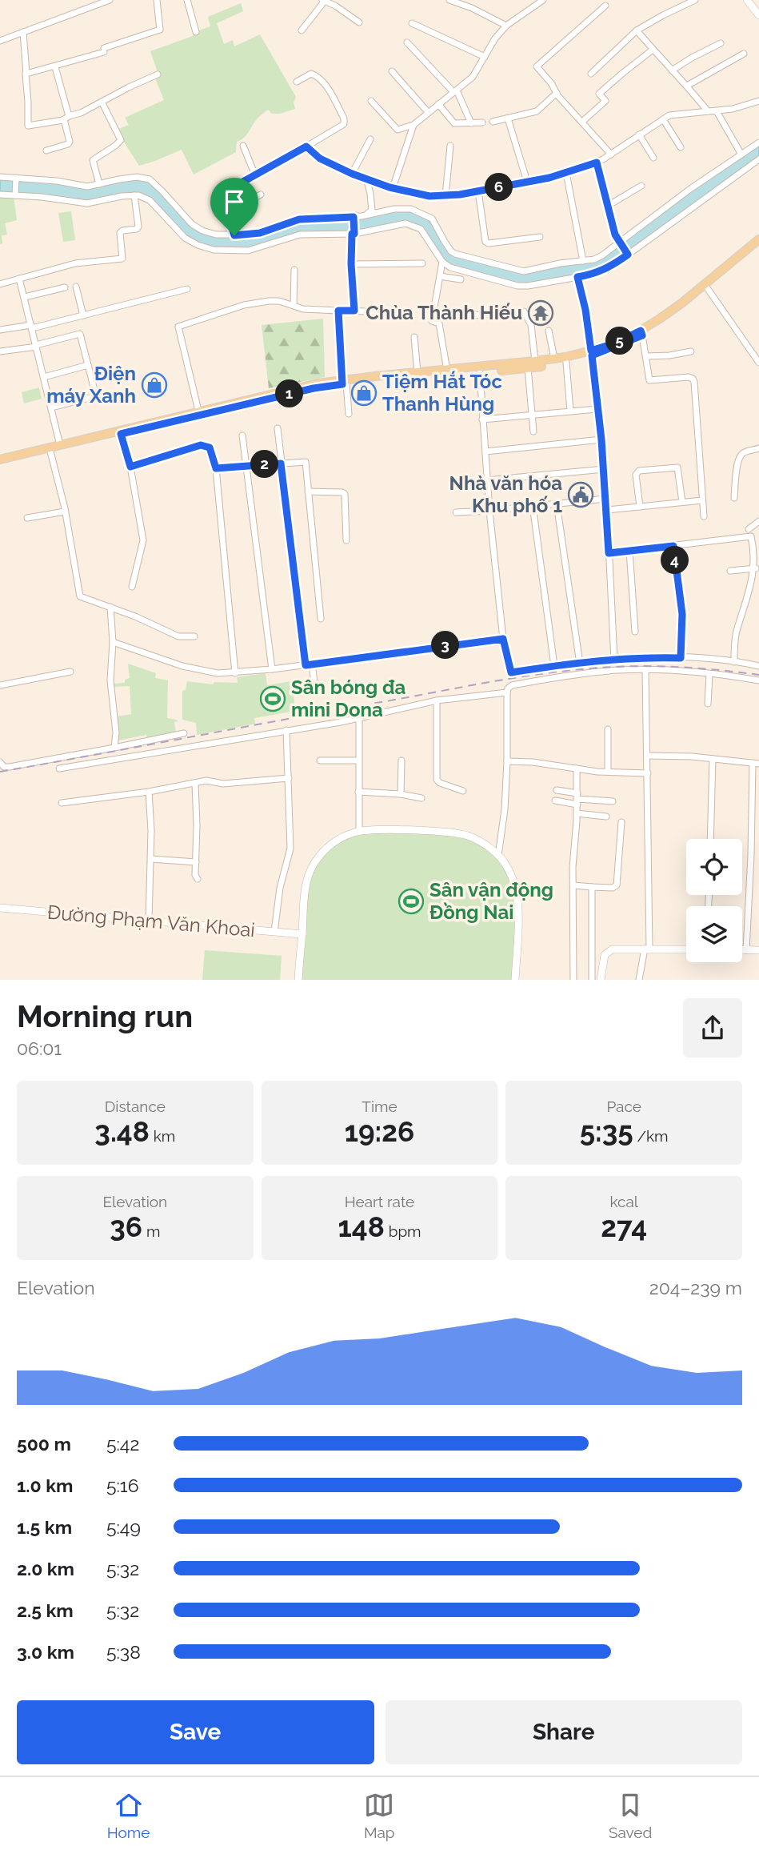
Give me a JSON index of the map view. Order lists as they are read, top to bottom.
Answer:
{
  "streets": {
    "street": ["Đường Phạm Văn Khoai"]
  },
  "places": {
    "temple": ["Chùa Thành Hiếu"],
    "shop": ["Điện máy Xanh", "Tiệm Hắt Tóc Thanh Hùng"],
    "public building": ["Nhà văn hóa Khu phố 1"],
    "sports": ["Sân bóng đa mini Dona", "Sân vận động Đồng Nai"]
  },
  "page": {
    "pins": [
      "6",
      "5",
      "1",
      "2",
      "4",
      "3"
    ],
    "heading": ["Morning run", "06:01"],
    "stats": [
      ["Distance", "3.48 km"],
      ["Time", "19:26"],
      ["Pace", "5:35 /km"],
      ["Elevation", "36 m"],
      ["Heart rate", "148 bpm"],
      ["kcal", "274"]
    ],
    "chart": ["Elevation", "204–239 m"],
    "list": [
      {
        "name": "500 m",
        "note": "5:42"
      },
      {
        "name": "1.0 km",
        "note": "5:16"
      },
      {
        "name": "1.5 km",
        "note": "5:49"
      },
      {
        "name": "2.0 km",
        "note": "5:32"
      },
      {
        "name": "2.5 km",
        "note": "5:32"
      },
      {
        "name": "3.0 km",
        "note": "5:38"
      }
    ],
    "buttons": ["Save", "Share"],
    "tabs": ["Home", "Map", "Saved"]
  }
}
